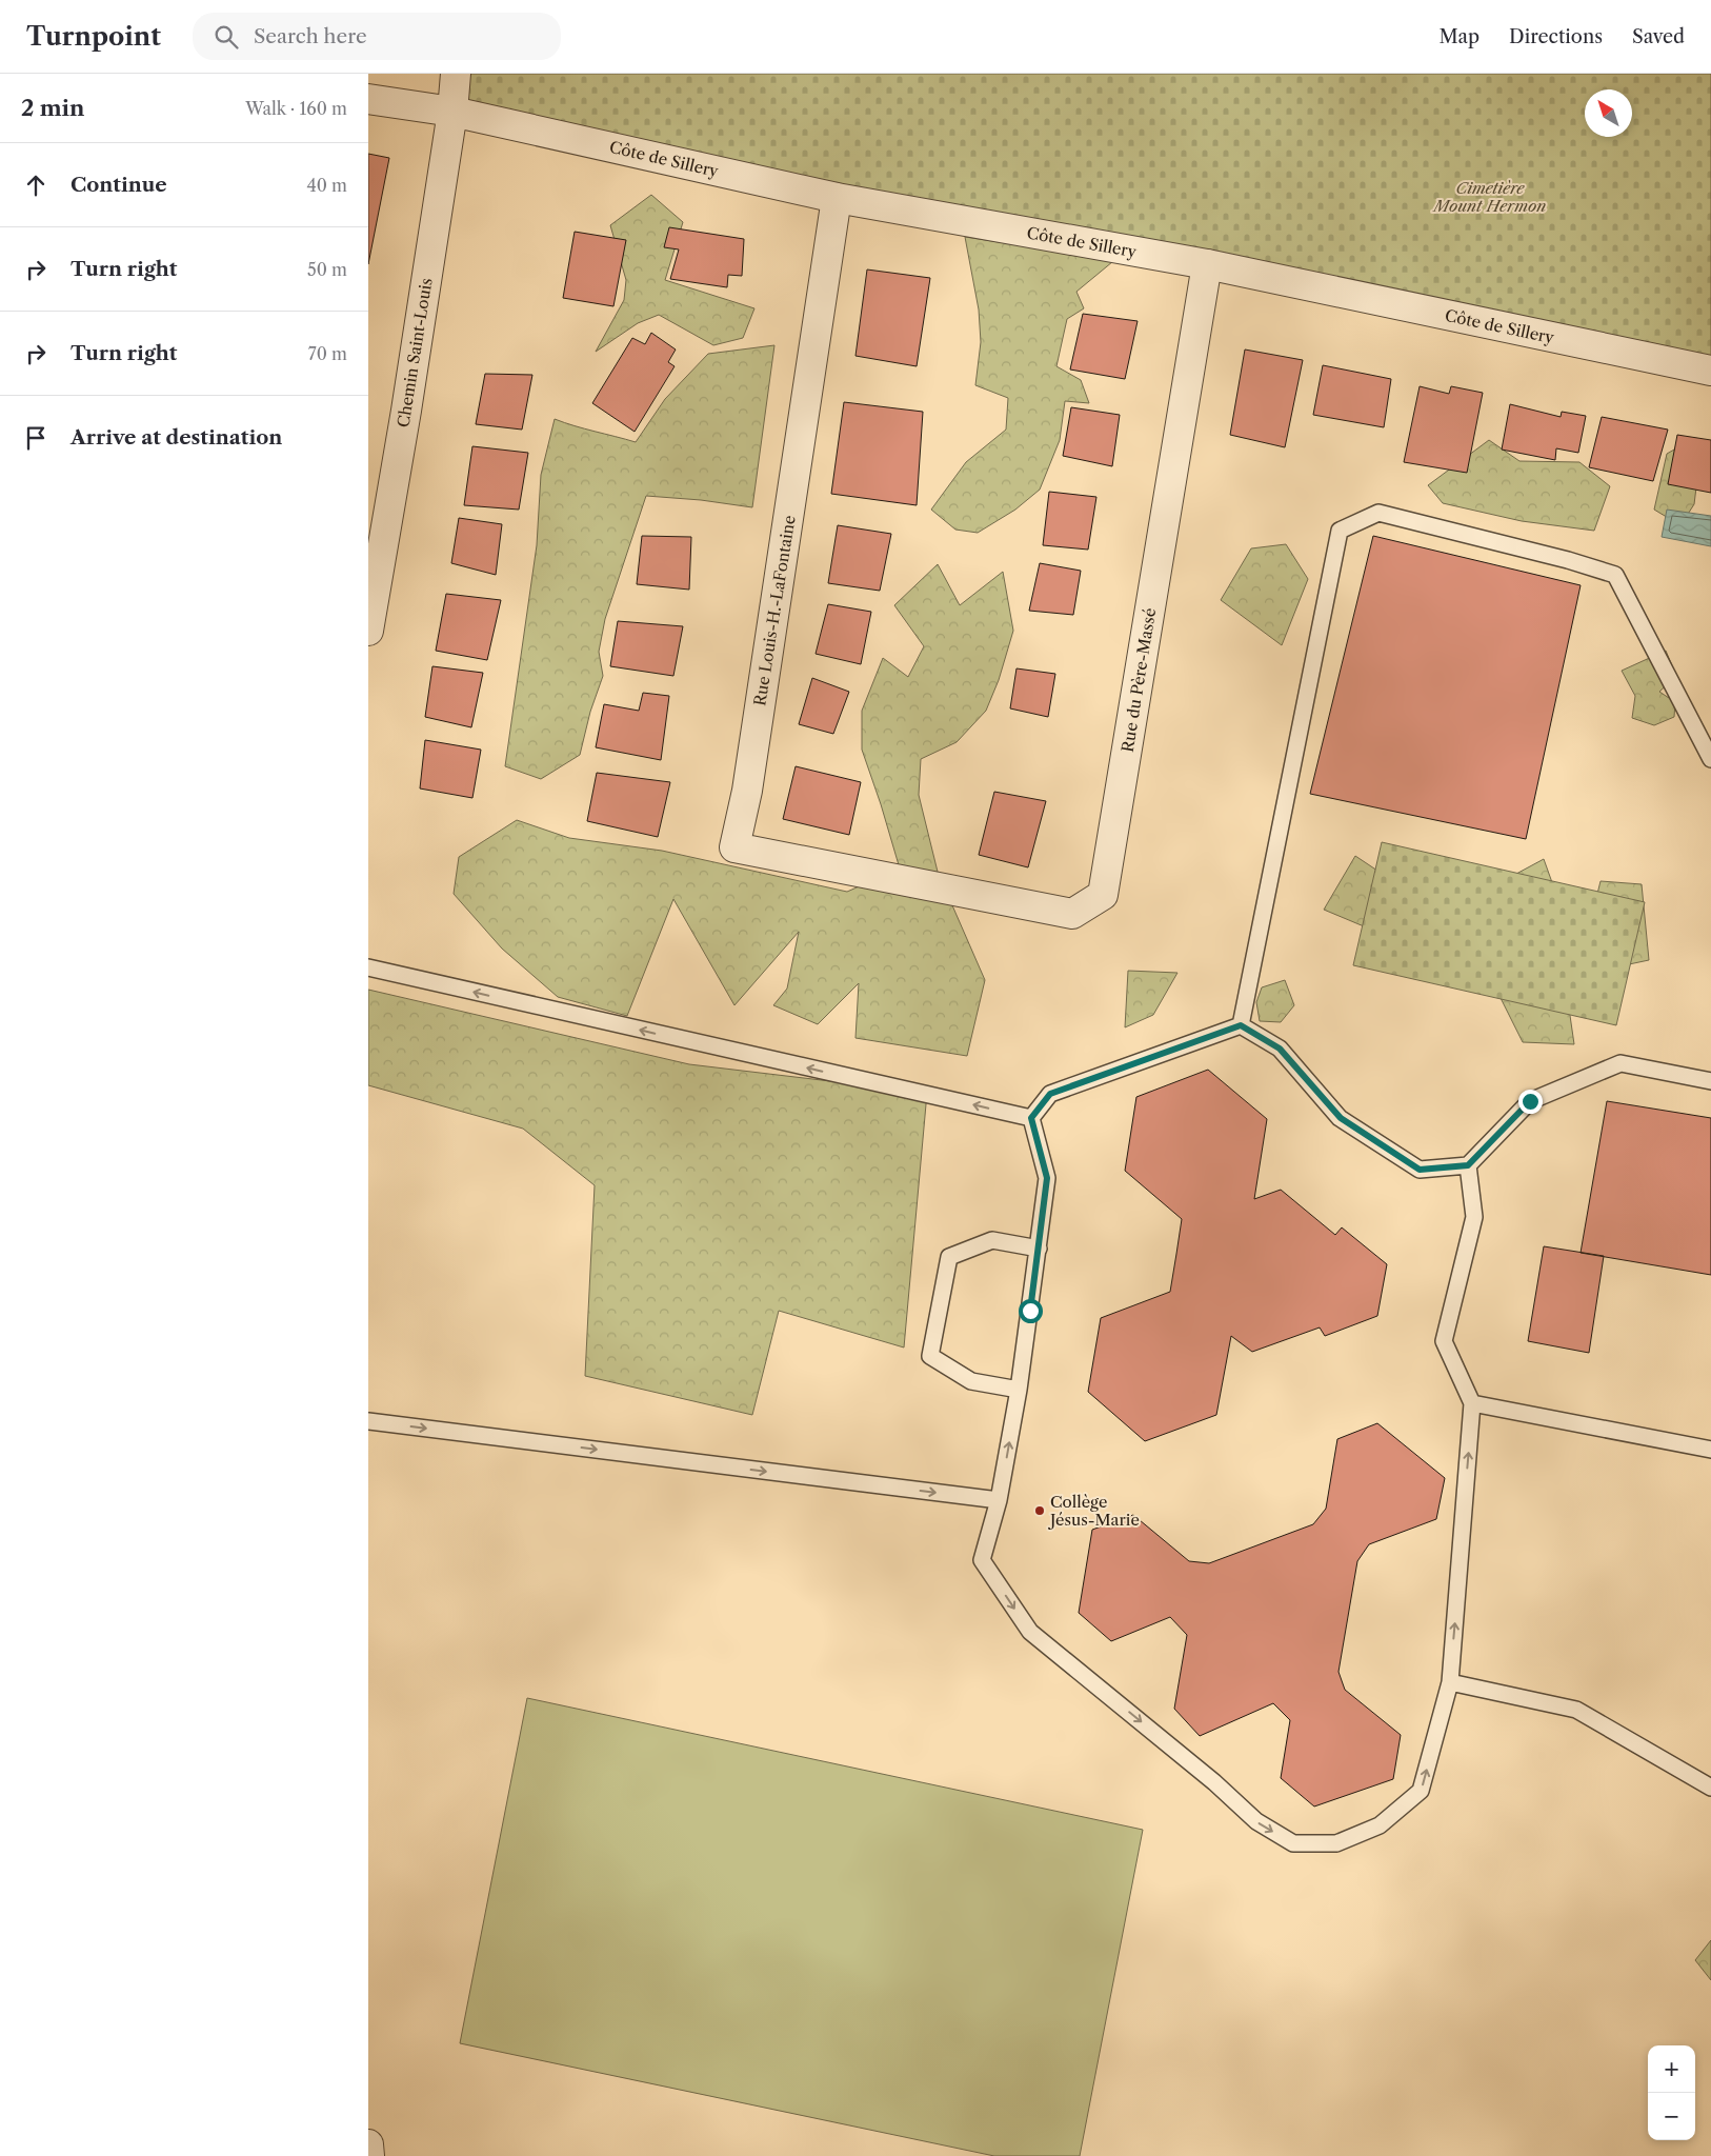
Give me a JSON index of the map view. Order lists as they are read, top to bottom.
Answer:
{
  "streets": {
    "street": [
      "Côte de Sillery",
      "Chemin Saint-Louis",
      "Rue Louis-H.-LaFontaine",
      "Rue du Père-Massé"
    ]
  },
  "crossings": [
    ["Côte de Sillery", "Chemin Saint-Louis"],
    ["Côte de Sillery", "Rue Louis-H.-LaFontaine"],
    ["Côte de Sillery", "Rue du Père-Massé"],
    ["Rue Louis-H.-LaFontaine", "Rue du Père-Massé"]
  ],
  "parks": ["Cimetière Mount Hermon"],
  "places": ["Collège Jésus-Marie"],
  "north": "top left",
  "page": {
    "header": "Turnpoint",
    "search": "Search here",
    "nav": ["Map", "Directions", "Saved"],
    "heading": ["2 min", "Walk · 160 m"],
    "list": [
      ["Continue", "40 m"],
      ["Turn right", "50 m"],
      ["Turn right", "70 m"],
      "Arrive at destination"
    ],
    "map_buttons": ["+", "−"]
  }
}
